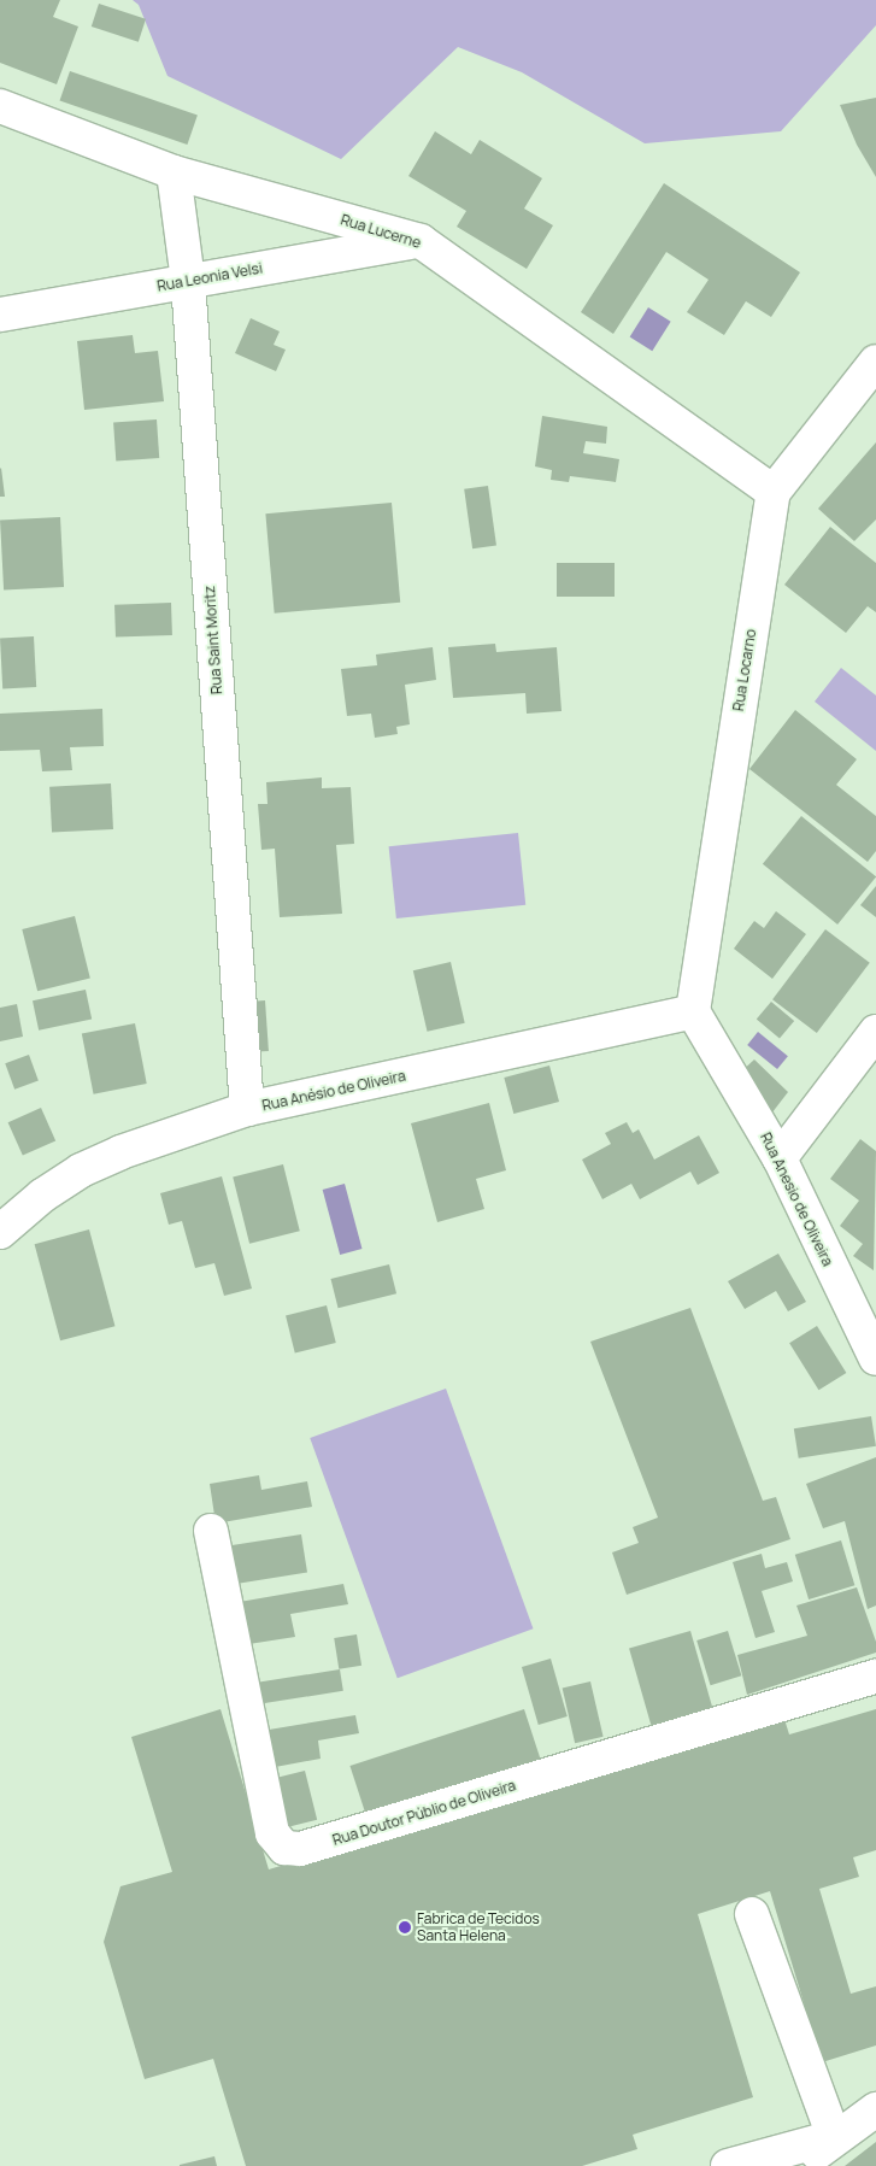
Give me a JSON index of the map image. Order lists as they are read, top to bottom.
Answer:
{
  "streets": {
    "street": [
      "Rua Lucerne",
      "Rua Leonia Velsi",
      "Rua Saint Moritz",
      "Rua Locarno",
      "Rua Anésio de Oliveira",
      "Rua Anesio de Oliveira",
      "Rua Doutor Públio de Oliveira"
    ]
  },
  "crossings": [
    ["Rua Lucerne", "Rua Leonia Velsi"],
    ["Rua Lucerne", "Rua Saint Moritz"],
    ["Rua Lucerne", "Rua Locarno"],
    ["Rua Leonia Velsi", "Rua Saint Moritz"],
    ["Rua Saint Moritz", "Rua Anésio de Oliveira"],
    ["Rua Locarno", "Rua Anésio de Oliveira"],
    ["Rua Locarno", "Rua Anesio de Oliveira"],
    ["Rua Anésio de Oliveira", "Rua Anesio de Oliveira"]
  ],
  "places": ["Fabrica de Tecidos Santa Helena"]
}
